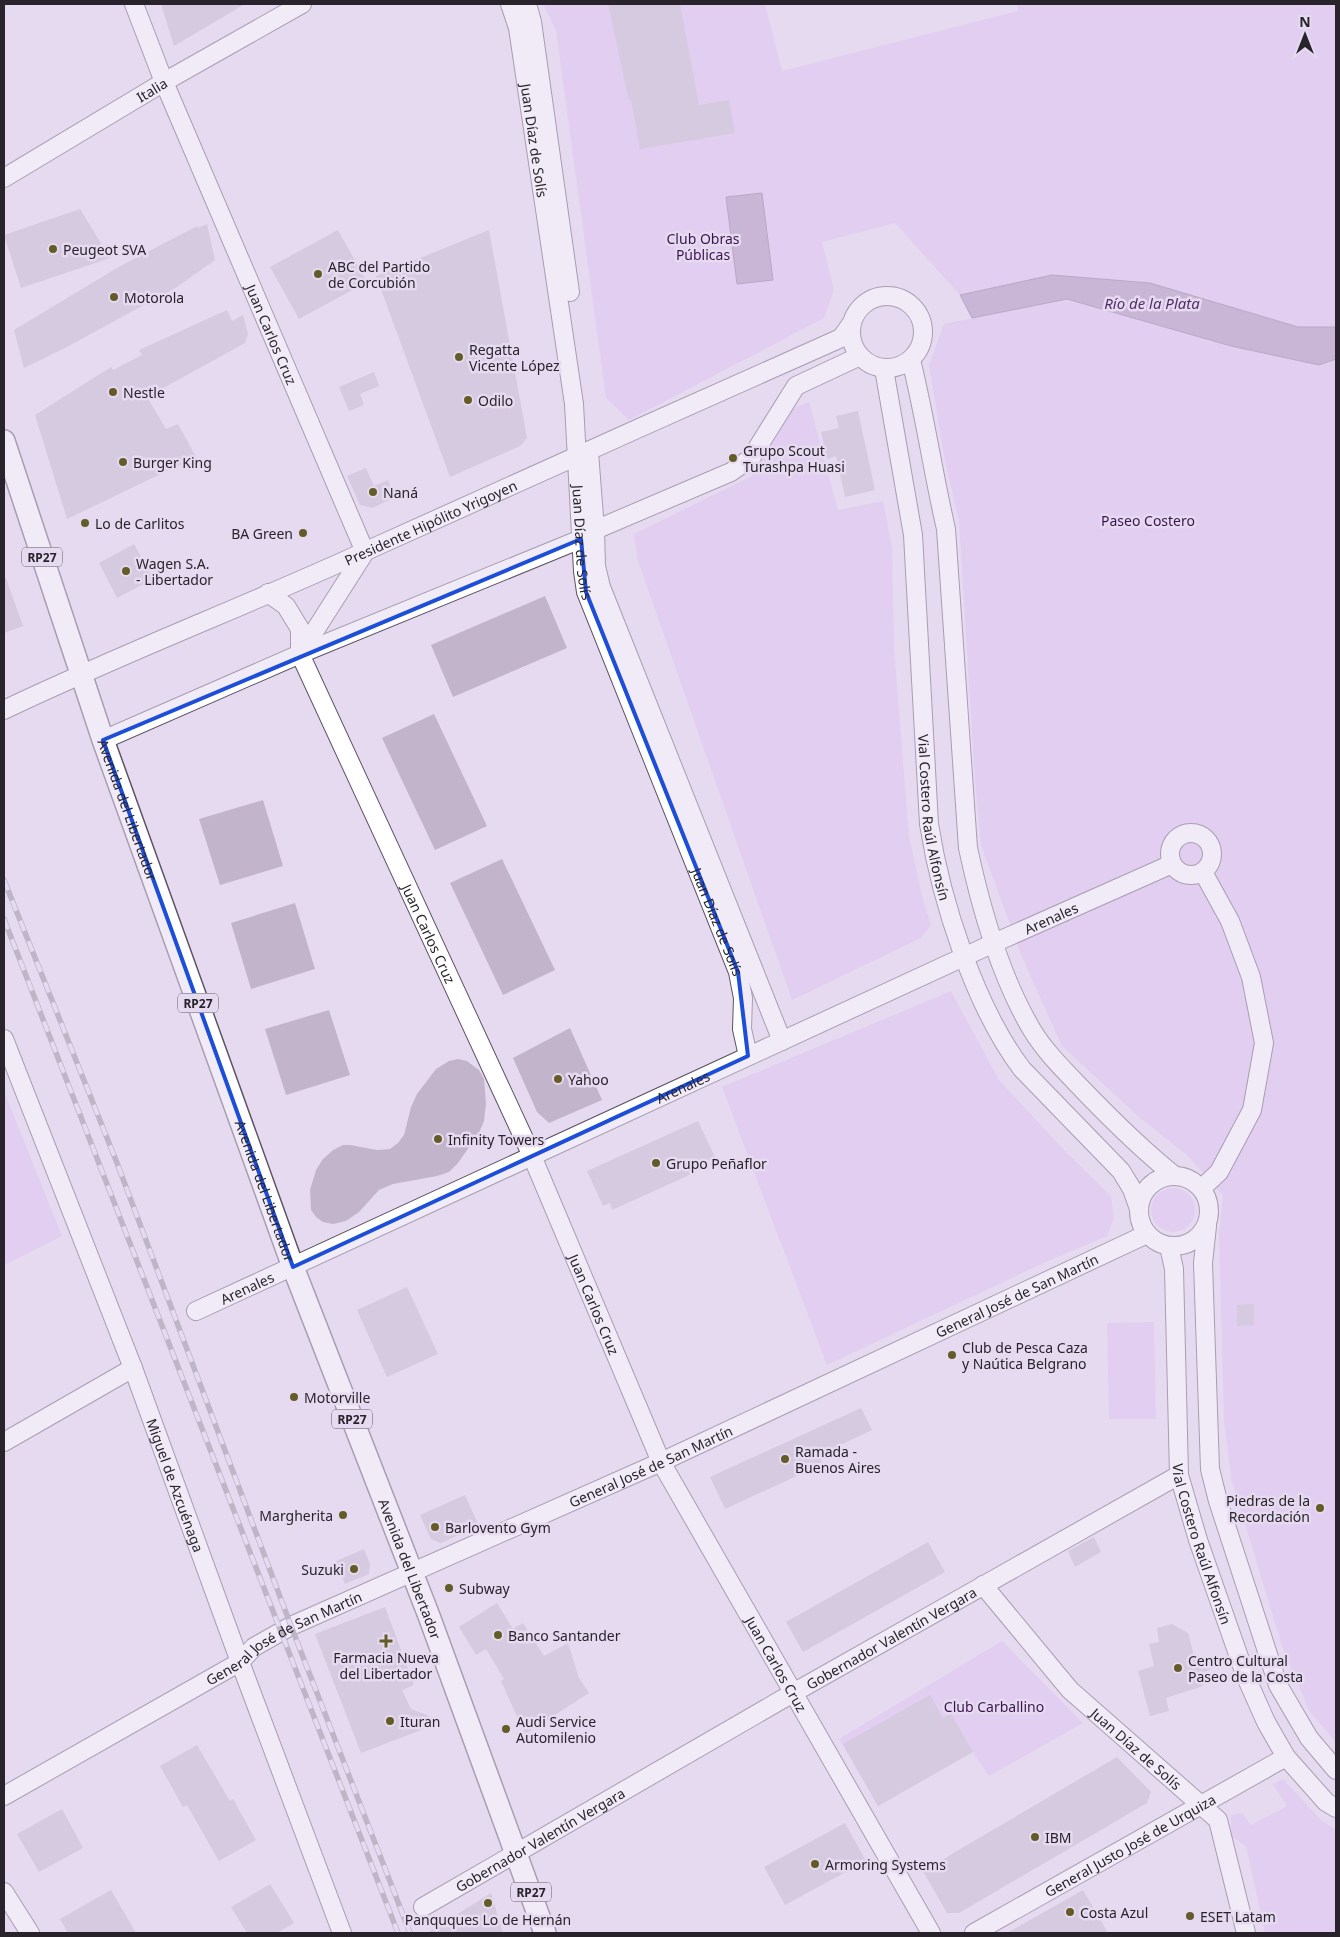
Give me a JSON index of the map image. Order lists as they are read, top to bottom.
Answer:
{
  "streets": {
    "main road": ["RP27", "Avenida del Libertador"],
    "street": [
      "Italia",
      "Juan Díaz de Solís",
      "Juan Carlos Cruz",
      "Presidente Hipólito Yrigoyen",
      "Vial Costero Raúl Alfonsín",
      "Arenales",
      "General José de San Martín",
      "Miguel de Azcuénaga",
      "Gobernador Valentín Vergara",
      "General Justo José de Urquiza"
    ]
  },
  "crossings": [
    ["Italia", "Juan Carlos Cruz"],
    ["Juan Díaz de Solís", "Presidente Hipólito Yrigoyen"],
    ["Juan Díaz de Solís", "Arenales"],
    ["Juan Díaz de Solís", "Gobernador Valentín Vergara"],
    ["Juan Díaz de Solís", "General Justo José de Urquiza"],
    ["Juan Carlos Cruz", "Presidente Hipólito Yrigoyen"],
    ["Juan Carlos Cruz", "Arenales"],
    ["Juan Carlos Cruz", "General José de San Martín"],
    ["Juan Carlos Cruz", "Gobernador Valentín Vergara"],
    ["Presidente Hipólito Yrigoyen", "Avenida del Libertador"],
    ["Presidente Hipólito Yrigoyen", "Vial Costero Raúl Alfonsín"],
    ["Avenida del Libertador", "Arenales"],
    ["Avenida del Libertador", "General José de San Martín"],
    ["Avenida del Libertador", "Gobernador Valentín Vergara"],
    ["Vial Costero Raúl Alfonsín", "Arenales"],
    ["Vial Costero Raúl Alfonsín", "General José de San Martín"],
    ["Vial Costero Raúl Alfonsín", "Gobernador Valentín Vergara"],
    ["Vial Costero Raúl Alfonsín", "General Justo José de Urquiza"],
    ["General José de San Martín", "Miguel de Azcuénaga"]
  ],
  "water": ["Río de la Plata"],
  "parks": ["Club Obras Públicas", "Paseo Costero", "Club Carballino"],
  "places": {
    "other": [
      "Peugeot SVA",
      "ABC del Partido de Corcubión",
      "Motorola",
      "Regatta Vicente López",
      "Nestle",
      "Odilo",
      "Grupo Scout Turashpa Huasi",
      "Burger King",
      "Naná",
      "Lo de Carlitos",
      "BA Green",
      "Wagen S.A. - Libertador",
      "Yahoo",
      "Infinity Towers",
      "Grupo Peñaflor",
      "Club de Pesca Caza y Naútica Belgrano",
      "Motorville",
      "Ramada - Buenos Aires",
      "Piedras de la Recordación",
      "Margherita",
      "Barlovento Gym",
      "Suzuki",
      "Subway",
      "Banco Santander",
      "Centro Cultural Paseo de la Costa",
      "Ituran",
      "Audi Service Automilenio",
      "IBM",
      "Armoring Systems",
      "Panquques Lo de Hernán",
      "Costa Azul",
      "ESET Latam"
    ],
    "health": ["Farmacia Nueva del Libertador"]
  },
  "north": "top"
}
